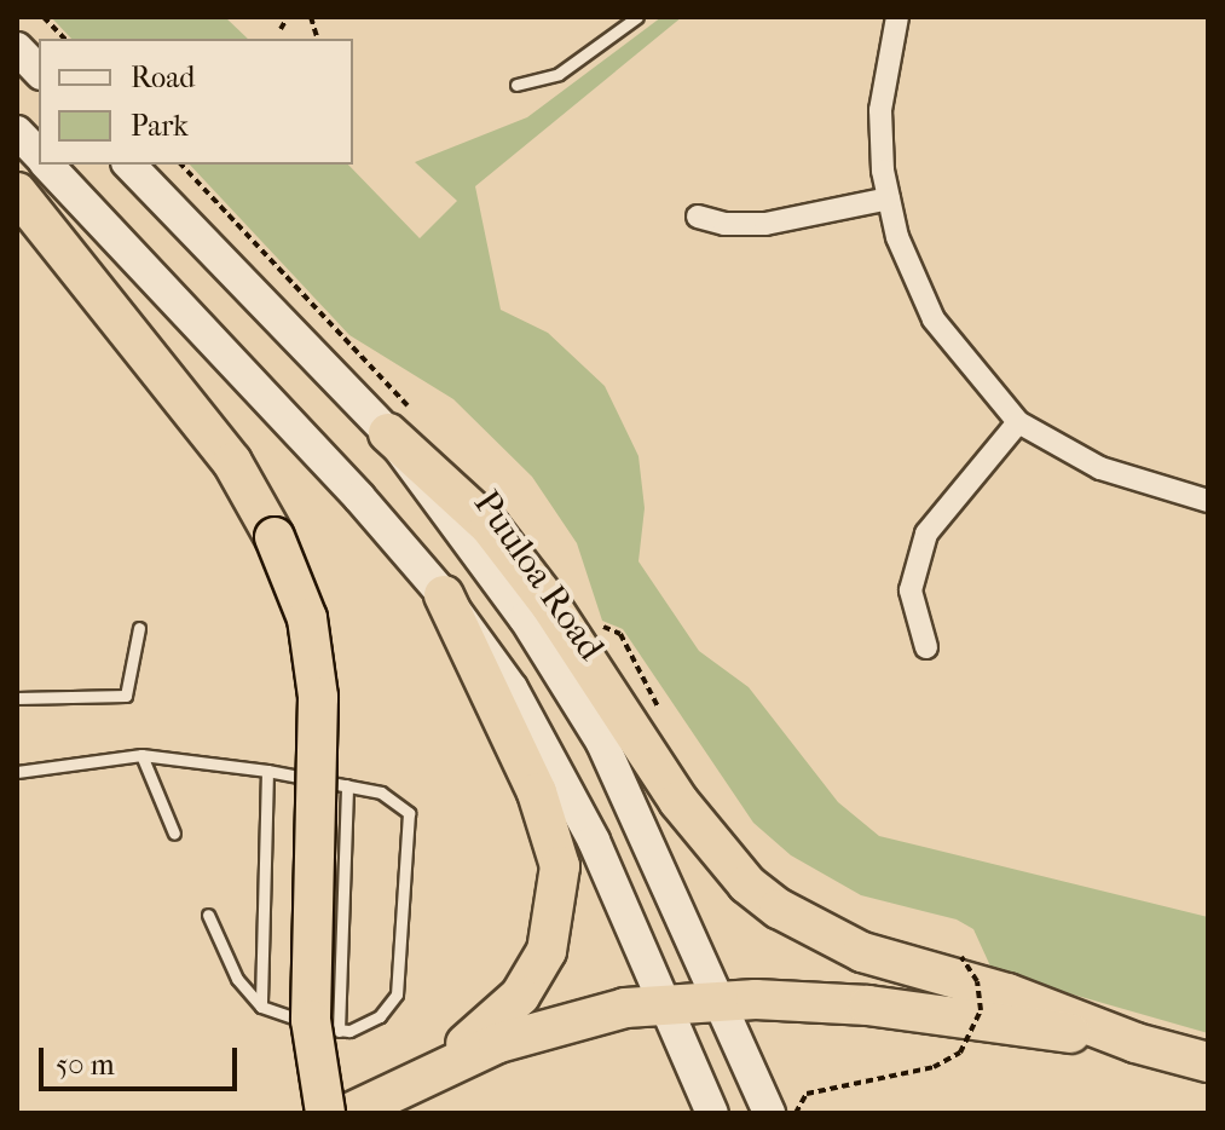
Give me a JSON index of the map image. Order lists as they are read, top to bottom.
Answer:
{
  "streets": {
    "main road": ["Puuloa Road"]
  },
  "legend": ["Road", "Park"],
  "scale_bar": "50 m"
}
